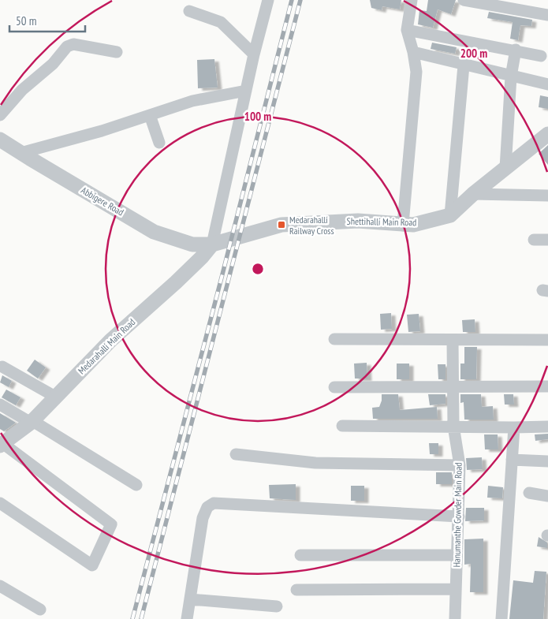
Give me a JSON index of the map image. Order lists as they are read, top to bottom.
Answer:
{
  "streets": {
    "street": [
      "Abbigere Road",
      "Shettihalli Main Road",
      "Medarahalli Main Road",
      "Hanumanthe Gowder Main Road"
    ]
  },
  "crossings": [
    ["Abbigere Road", "Shettihalli Main Road"],
    ["Abbigere Road", "Medarahalli Main Road"],
    ["Shettihalli Main Road", "Medarahalli Main Road"]
  ],
  "places": {
    "transit": ["Medarahalli Railway Cross"]
  },
  "scale_bar": "50 m",
  "rings": ["200 m", "100 m"]
}
